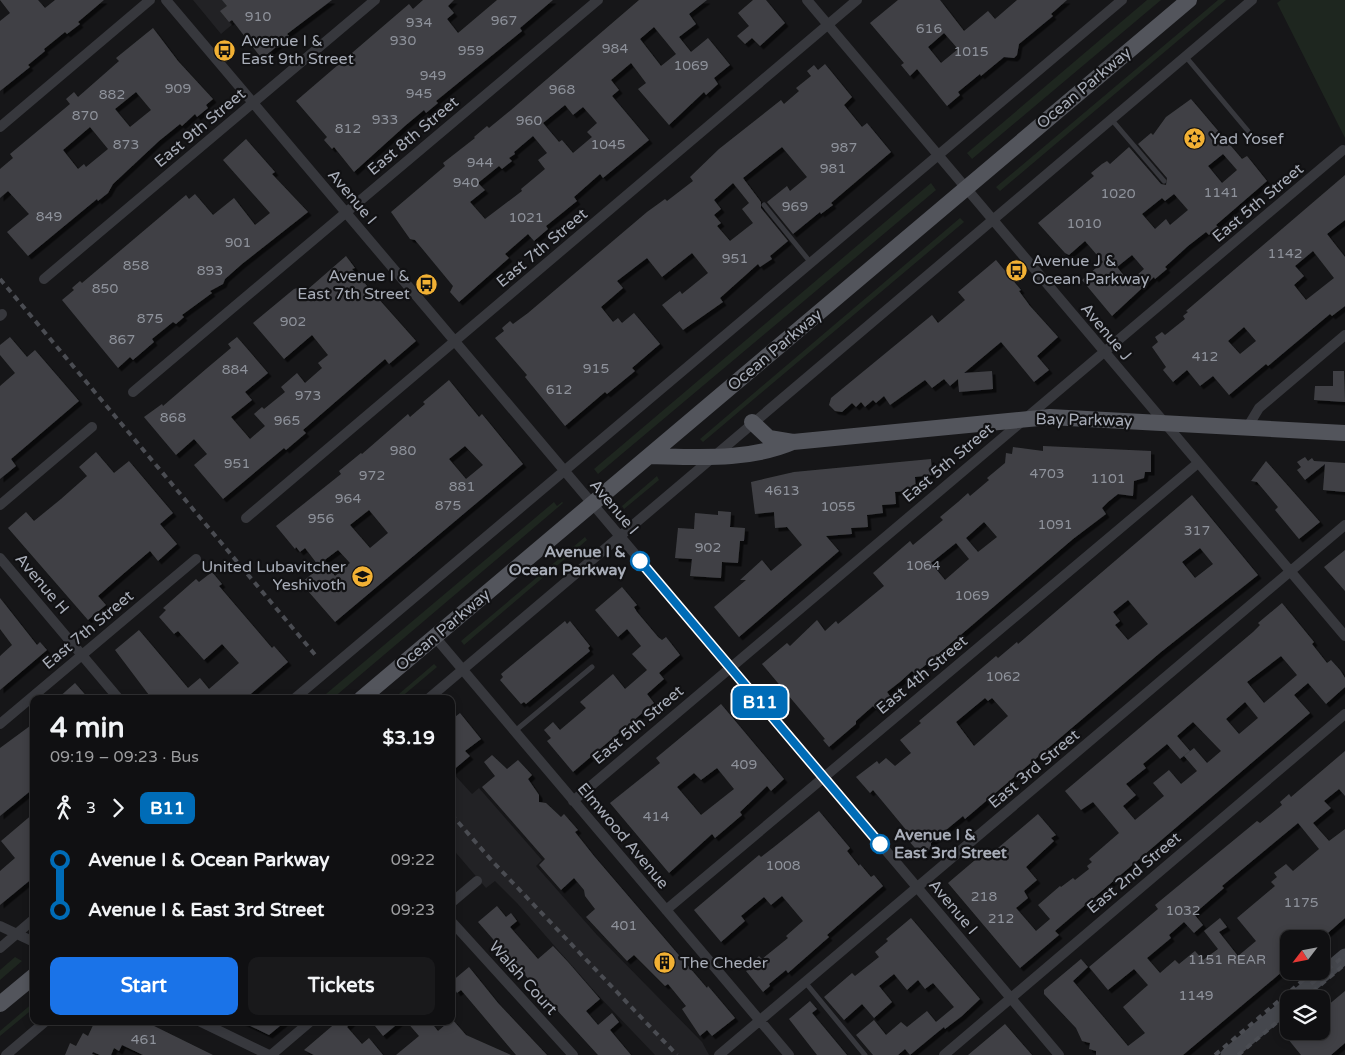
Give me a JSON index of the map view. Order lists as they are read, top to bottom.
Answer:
{
  "streets": {
    "main road": ["Ocean Parkway", "Bay Parkway"],
    "street": [
      "East 9th Street",
      "East 8th Street",
      "Avenue I",
      "East 5th Street",
      "East 7th Street",
      "Avenue J",
      "Avenue H",
      "East 4th Street",
      "East 3rd Street",
      "Elmwood Avenue",
      "East 2nd Street",
      "Walsh Court"
    ]
  },
  "crossings": [
    ["Ocean Parkway", "Avenue I"],
    ["Ocean Parkway", "Avenue J"],
    ["Ocean Parkway", "Bay Parkway"],
    ["Ocean Parkway", "Elmwood Avenue"],
    ["East 9th Street", "Avenue I"],
    ["East 8th Street", "Avenue I"],
    ["Avenue I", "East 5th Street"],
    ["Avenue I", "East 7th Street"],
    ["Avenue I", "East 4th Street"],
    ["Avenue I", "East 3rd Street"],
    ["Avenue I", "East 2nd Street"],
    ["East 5th Street", "Avenue J"],
    ["East 5th Street", "Bay Parkway"],
    ["East 5th Street", "Elmwood Avenue"],
    ["East 7th Street", "Avenue J"],
    ["East 7th Street", "Avenue H"],
    ["Avenue J", "Bay Parkway"],
    ["Avenue J", "East 4th Street"],
    ["Avenue J", "East 3rd Street"],
    ["East 4th Street", "Elmwood Avenue"],
    ["East 3rd Street", "Elmwood Avenue"]
  ],
  "places": {
    "bus stop": ["Avenue I & East 9th Street", "Avenue J & Ocean Parkway", "Avenue I & East 7th Street"],
    "synagogue": ["Yad Yosef"],
    "other": ["Avenue I & Ocean Parkway", "Avenue I & East 3rd Street"],
    "school or university": ["United Lubavitcher Yeshivoth"],
    "building": ["The Cheder"]
  },
  "lines": ["bus line B11"],
  "house_numbers": [
    "910",
    "967",
    "934",
    "616",
    "930",
    "984",
    "959",
    "1015",
    "1069",
    "949",
    "909",
    "968",
    "945",
    "882",
    "870",
    "933",
    "960",
    "812",
    "873",
    "1045",
    "987",
    "944",
    "981",
    "940",
    "1141",
    "1020",
    "969",
    "849",
    "1021",
    "1010",
    "901",
    "1142",
    "951",
    "858",
    "893",
    "850",
    "875",
    "902",
    "867",
    "412",
    "915",
    "884",
    "612",
    "973",
    "868",
    "965",
    "980",
    "951",
    "4703",
    "972",
    "1101",
    "881",
    "4613",
    "964",
    "875",
    "1055",
    "956",
    "1091",
    "317",
    "902",
    "1064",
    "1069",
    "1062",
    "409",
    "414",
    "1008",
    "218",
    "1175",
    "1032",
    "212",
    "401",
    "1151 REAR",
    "1149",
    "461"
  ],
  "north": "bottom left",
  "page": {
    "on_map": "B11",
    "heading": ["4 min", "09:19 – 09:23 · Bus", "$3.19"],
    "legs": ["3", "B11"],
    "list": [
      {
        "name": "Avenue I & Ocean Parkway",
        "value": "09:22"
      },
      {
        "name": "Avenue I & East 3rd Street",
        "value": "09:23"
      }
    ],
    "buttons": ["Start", "Tickets"]
  }
}
